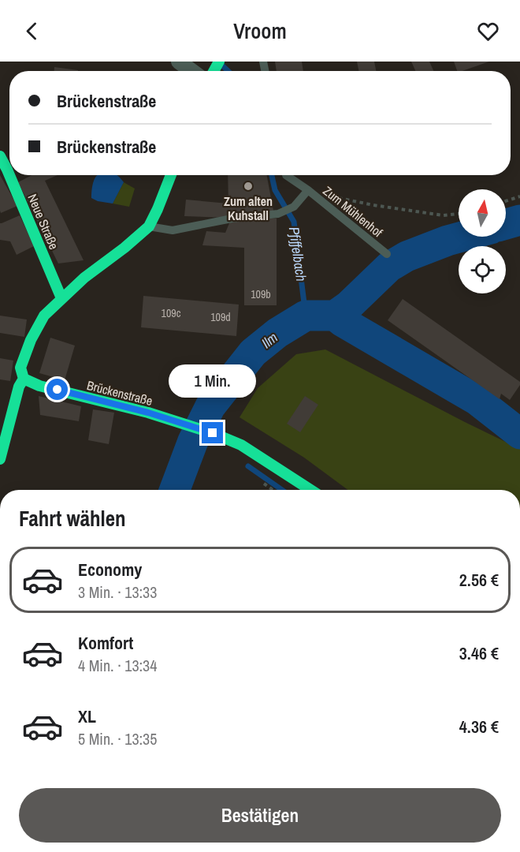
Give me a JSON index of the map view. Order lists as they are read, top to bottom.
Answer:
{
  "streets": {
    "street": ["Neue Straße", "Brückenstraße"],
    "lane": ["Zum Mühlenhof"]
  },
  "water": ["Pfiffelbach", "Ilm"],
  "places": ["Zum alten Kuhstall"],
  "house_numbers": ["109b", "109c", "109d"],
  "north": "top",
  "page": {
    "header": "Vroom",
    "banner": ["Brückenstraße", "Brückenstraße"],
    "bubble": "1 Min.",
    "heading": "Fahrt wählen",
    "list": [
      {
        "name": "Economy",
        "note": "3 Min. · 13:33",
        "value": "2.56 €"
      },
      {
        "name": "Komfort",
        "note": "4 Min. · 13:34",
        "value": "3.46 €"
      },
      {
        "name": "XL",
        "note": "5 Min. · 13:35",
        "value": "4.36 €"
      }
    ],
    "buttons": "Bestätigen"
  }
}
